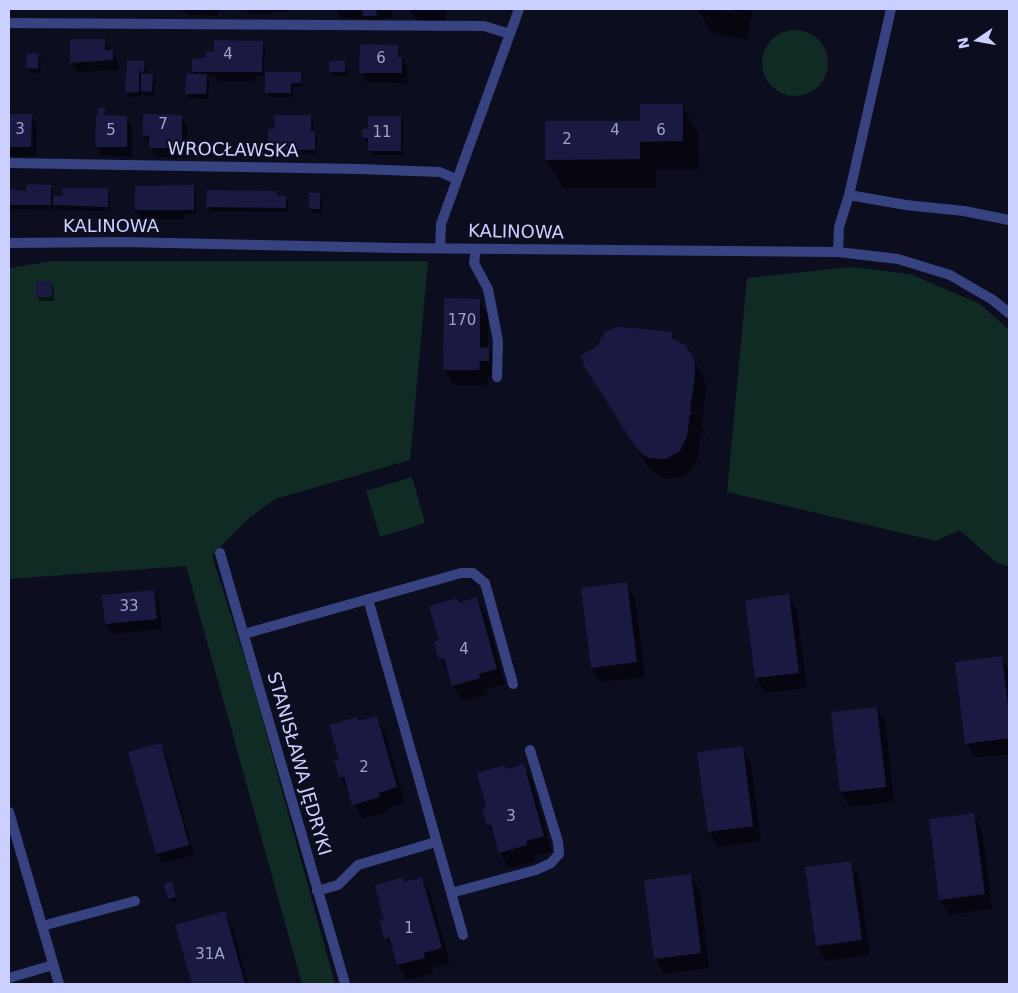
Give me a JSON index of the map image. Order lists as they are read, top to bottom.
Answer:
{
  "streets": {
    "street": ["WROCŁAWSKA", "KALINOWA", "STANISŁAWA JĘDRYKI"]
  },
  "house_numbers": [
    "4",
    "6",
    "7",
    "3",
    "5",
    "4",
    "6",
    "11",
    "2",
    "170",
    "33",
    "4",
    "2",
    "3",
    "1",
    "31A"
  ],
  "north": "left"
}
